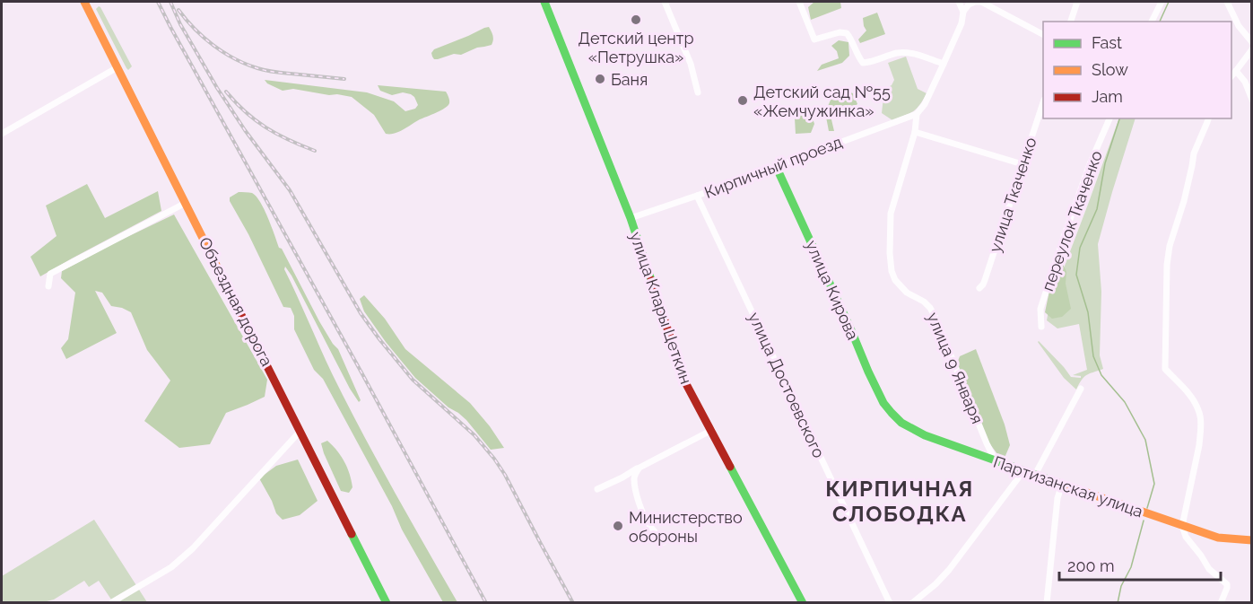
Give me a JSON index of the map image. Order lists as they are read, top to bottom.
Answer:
{
  "streets": {
    "street": [
      "Кирпичный проезд",
      "улица Ткаченко",
      "переулок Ткаченко",
      "улица Кирова",
      "Объездная дорога",
      "улица Клары Цеткин",
      "улица 9 Января",
      "улица Достоевского",
      "Партизанская улица"
    ]
  },
  "crossings": [
    ["Кирпичный проезд", "улица Кирова"],
    ["Кирпичный проезд", "улица Клары Цеткин"],
    ["Кирпичный проезд", "улица 9 Января"],
    ["Кирпичный проезд", "улица Достоевского"],
    ["улица Кирова", "Партизанская улица"],
    ["улица 9 Января", "Партизанская улица"]
  ],
  "districts": ["КИРПИЧНАЯ СЛОБОДКА"],
  "places": [
    "Детский центр «Петрушка»",
    "Баня",
    "Детский сад №55 «Жемчужинка»",
    "Министерство обороны"
  ],
  "legend": ["Fast", "Slow", "Jam"],
  "scale_bar": "200 m"
}
